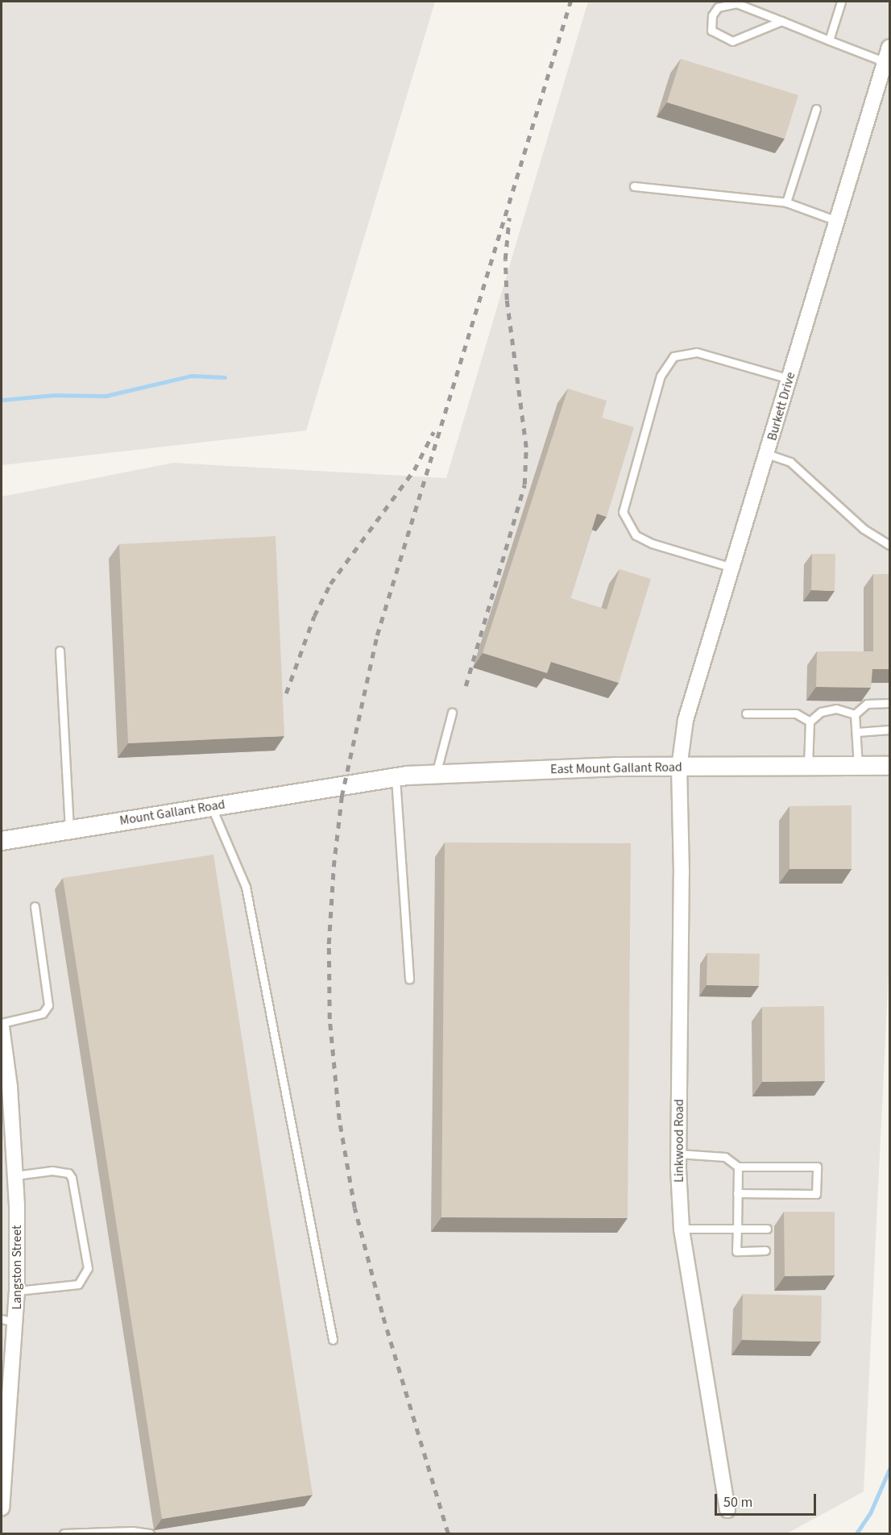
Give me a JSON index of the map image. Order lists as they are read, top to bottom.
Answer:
{
  "streets": {
    "street": [
      "Burkett Drive",
      "East Mount Gallant Road",
      "Mount Gallant Road",
      "Linkwood Road",
      "Langston Street"
    ]
  },
  "crossings": [
    ["Burkett Drive", "East Mount Gallant Road"],
    ["Burkett Drive", "Linkwood Road"],
    ["East Mount Gallant Road", "Mount Gallant Road"],
    ["East Mount Gallant Road", "Linkwood Road"]
  ],
  "scale_bar": "50 m"
}
